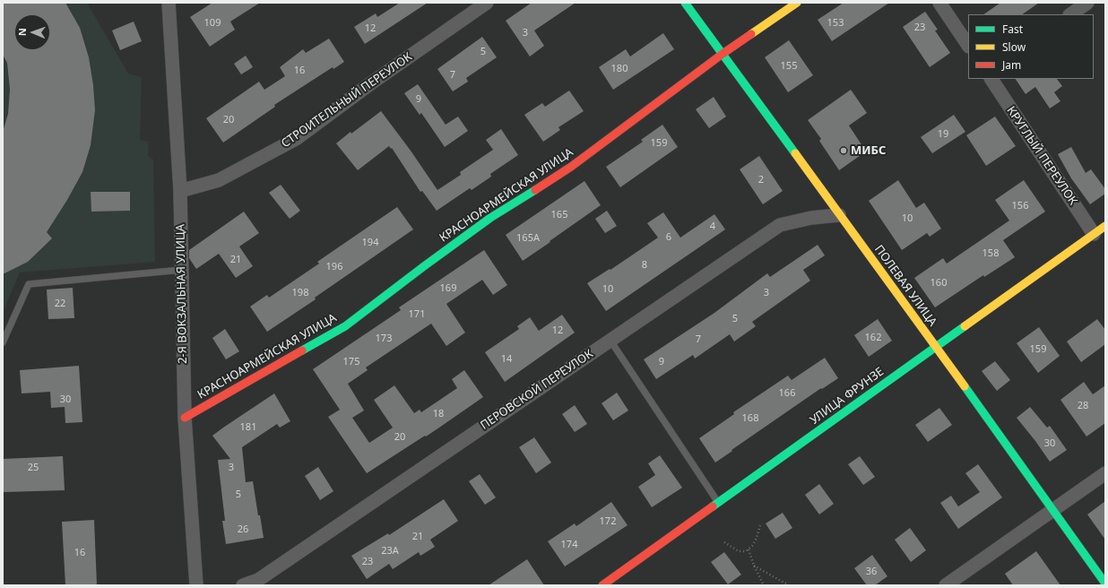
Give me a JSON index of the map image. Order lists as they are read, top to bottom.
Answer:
{
  "streets": {
    "street": [
      "СТРОИТЕЛЬНЫЙ ПЕРЕУЛОК",
      "КРУГЛЫЙ ПЕРЕУЛОК",
      "КРАСНОАРМЕЙСКАЯ УЛИЦА",
      "ПОЛЕВАЯ УЛИЦА",
      "2-Я ВОКЗАЛЬНАЯ УЛИЦА",
      "ПЕРОВСКОЙ ПЕРЕУЛОК",
      "УЛИЦА ФРУНЗЕ"
    ]
  },
  "crossings": [
    ["СТРОИТЕЛЬНЫЙ ПЕРЕУЛОК", "2-Я ВОКЗАЛЬНАЯ УЛИЦА"],
    ["КРУГЛЫЙ ПЕРЕУЛОК", "УЛИЦА ФРУНЗЕ"],
    ["КРАСНОАРМЕЙСКАЯ УЛИЦА", "ПОЛЕВАЯ УЛИЦА"],
    ["КРАСНОАРМЕЙСКАЯ УЛИЦА", "2-Я ВОКЗАЛЬНАЯ УЛИЦА"],
    ["ПОЛЕВАЯ УЛИЦА", "ПЕРОВСКОЙ ПЕРЕУЛОК"],
    ["ПОЛЕВАЯ УЛИЦА", "УЛИЦА ФРУНЗЕ"]
  ],
  "places": ["МИБС"],
  "house_numbers": [
    "109",
    "153",
    "23",
    "12",
    "3",
    "5",
    "155",
    "180",
    "16",
    "7",
    "9",
    "20",
    "19",
    "159",
    "2",
    "156",
    "165",
    "10",
    "4",
    "6",
    "165А",
    "194",
    "158",
    "21",
    "8",
    "196",
    "160",
    "169",
    "10",
    "198",
    "3",
    "22",
    "171",
    "5",
    "12",
    "162",
    "173",
    "7",
    "159",
    "14",
    "175",
    "9",
    "166",
    "30",
    "28",
    "18",
    "168",
    "181",
    "20",
    "30",
    "25",
    "3",
    "5",
    "172",
    "26",
    "21",
    "174",
    "23А",
    "16",
    "23",
    "36"
  ],
  "legend": ["Fast", "Slow", "Jam"],
  "north": "left"
}
